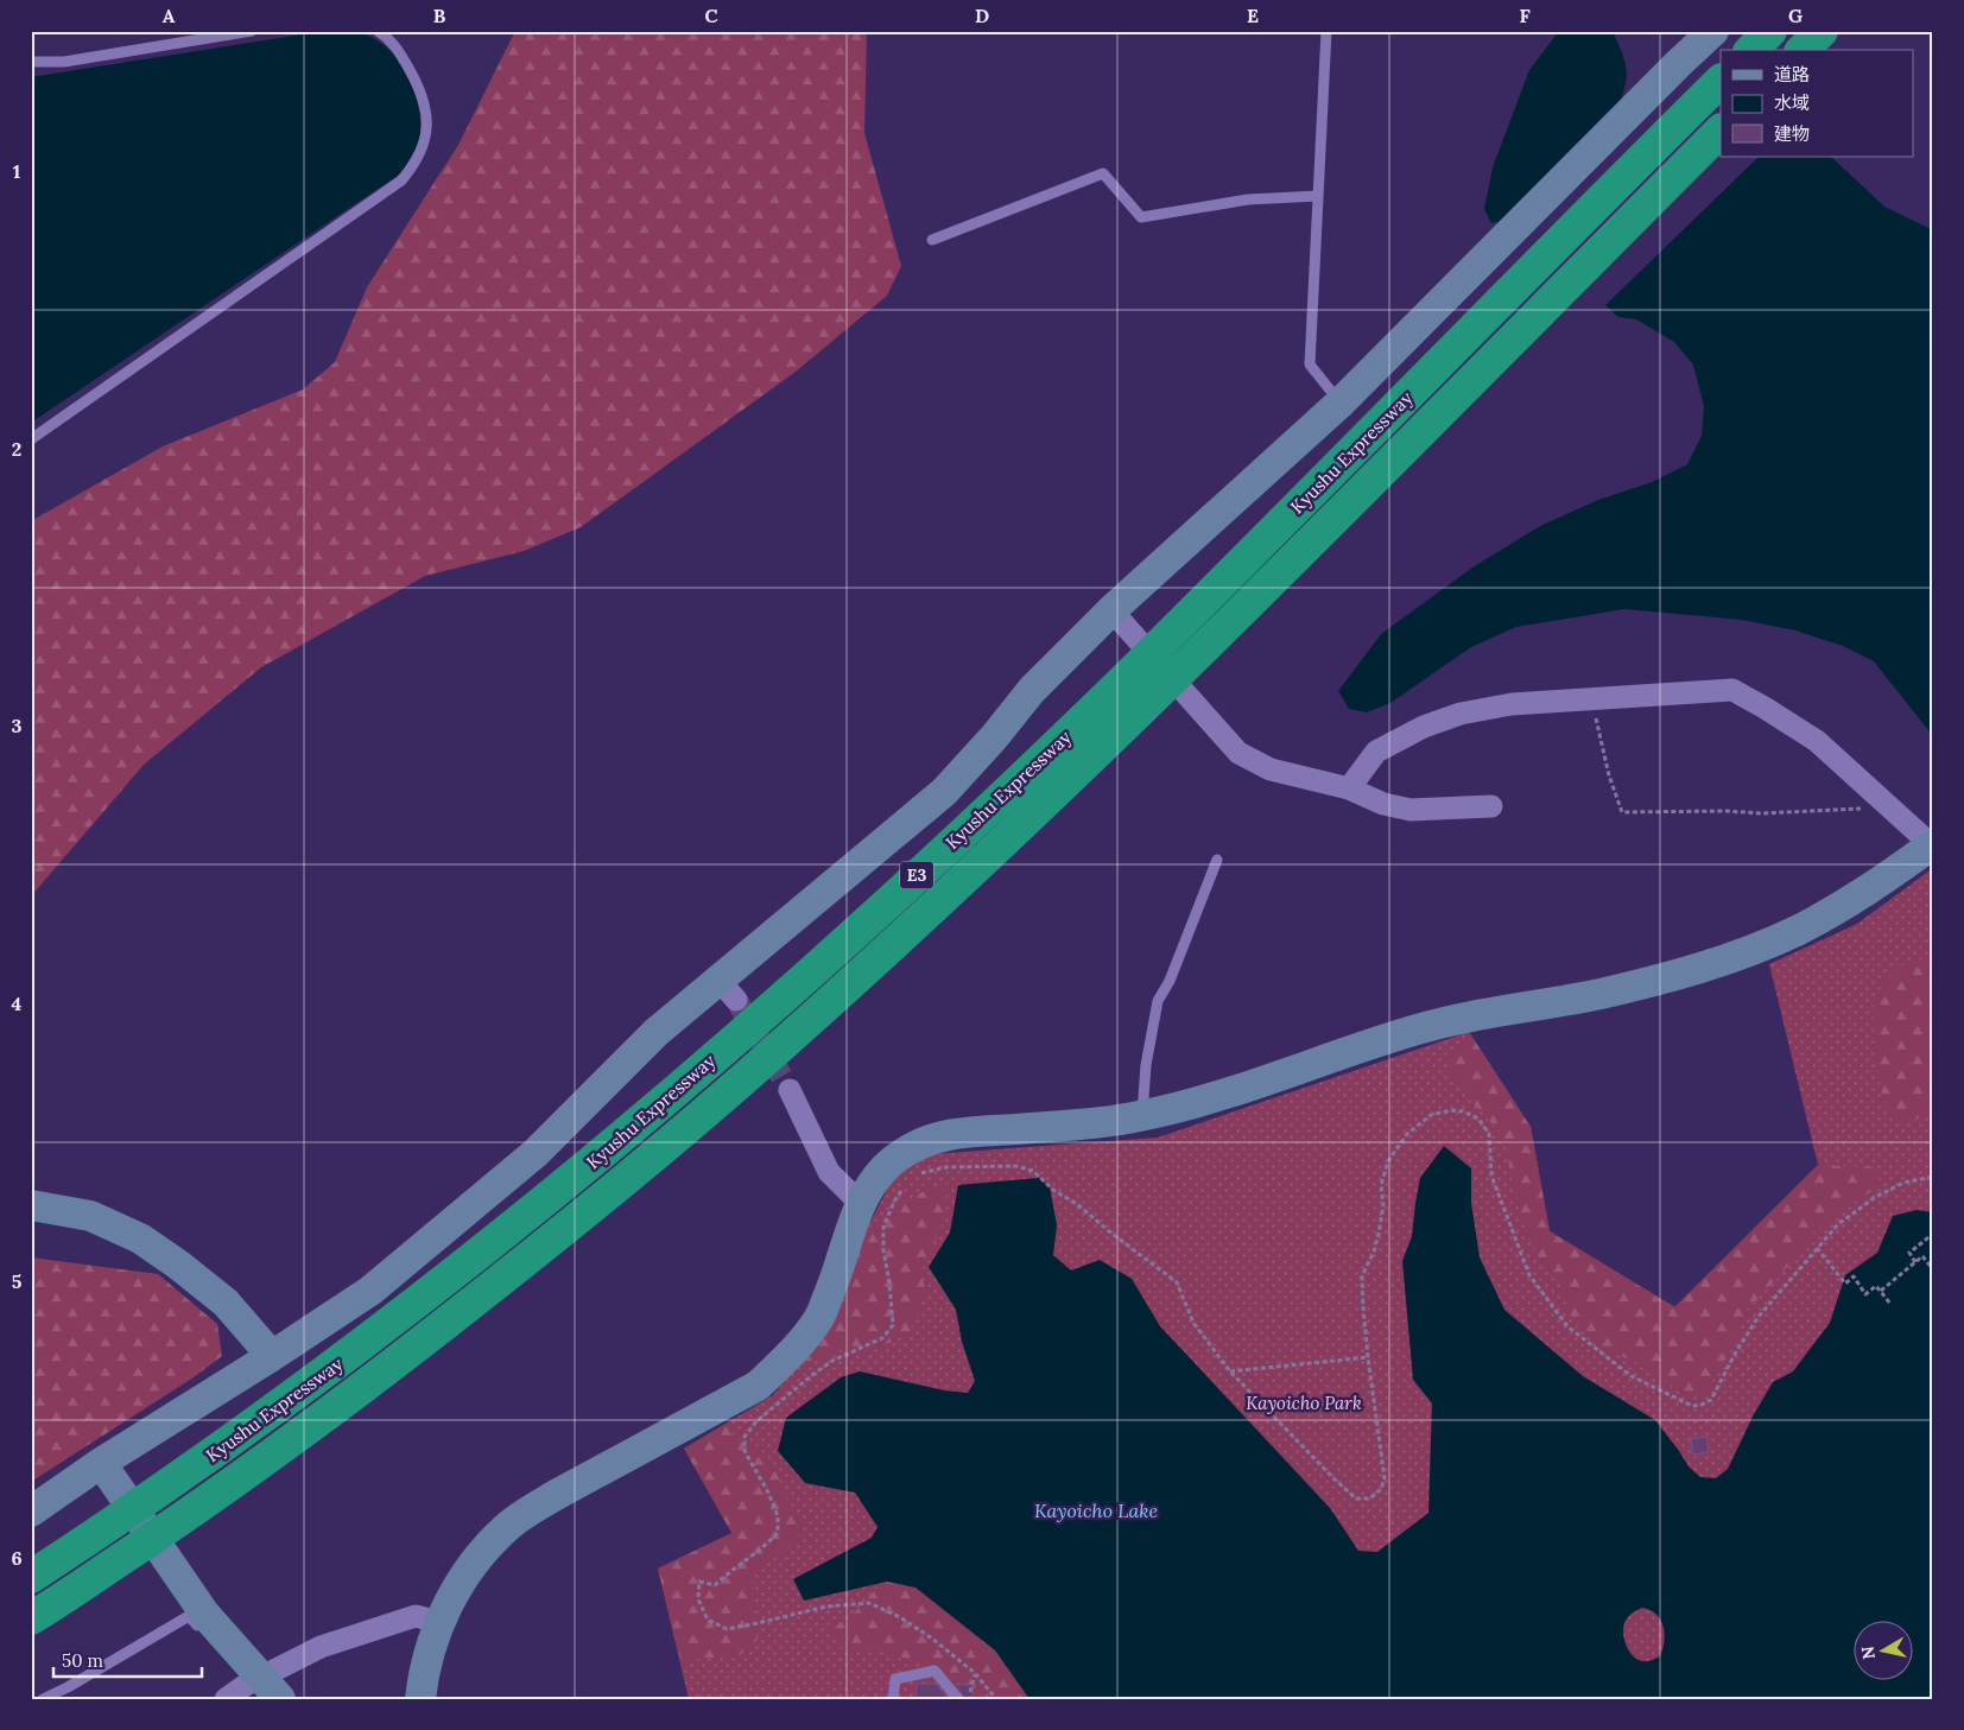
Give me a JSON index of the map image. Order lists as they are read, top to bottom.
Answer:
{
  "streets": {
    "highway": ["Kyushu Expressway", "E3"]
  },
  "water": ["Kayoicho Lake"],
  "parks": ["Kayoicho Park"],
  "legend": ["道路", "水域", "建物"],
  "scale_bar": "50 m",
  "north": "left",
  "grid": {
    "columns": [
      "A",
      "B",
      "C",
      "D",
      "E",
      "F",
      "G"
    ],
    "rows": [
      "1",
      "2",
      "3",
      "4",
      "5",
      "6"
    ]
  }
}
